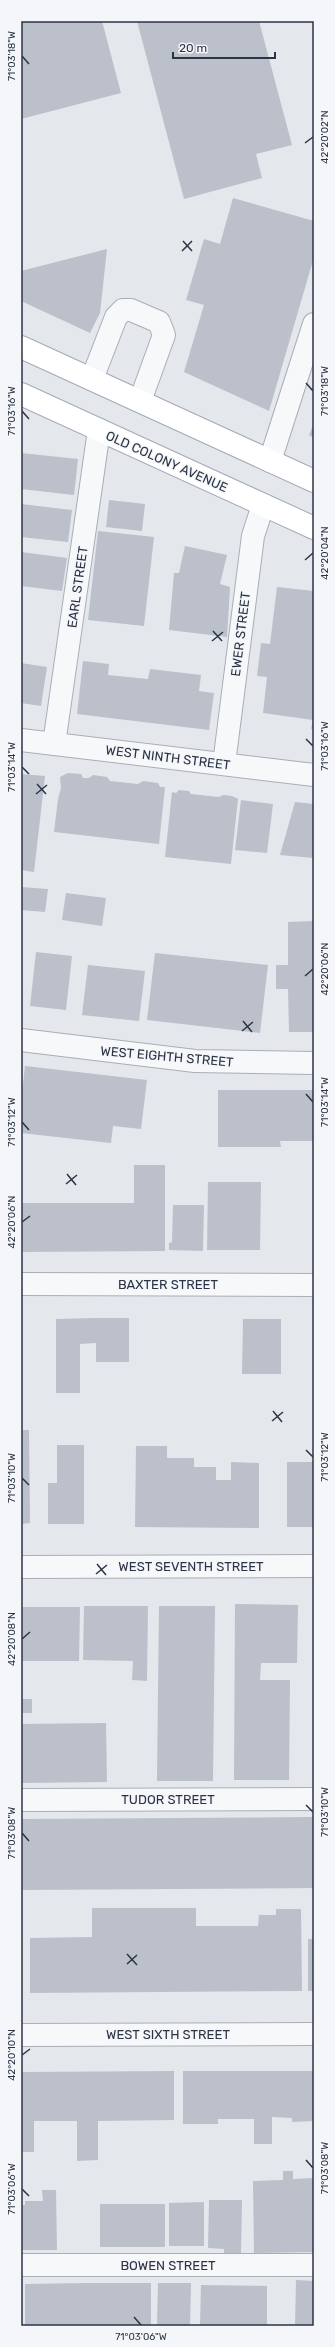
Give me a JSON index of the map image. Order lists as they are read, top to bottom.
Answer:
{
  "streets": {
    "main road": ["OLD COLONY AVENUE"],
    "street": [
      "EARL STREET",
      "EWER STREET",
      "WEST NINTH STREET",
      "WEST EIGHTH STREET",
      "BAXTER STREET",
      "WEST SEVENTH STREET",
      "TUDOR STREET",
      "WEST SIXTH STREET",
      "BOWEN STREET"
    ]
  },
  "crossings": [
    ["OLD COLONY AVENUE", "EARL STREET"],
    ["OLD COLONY AVENUE", "EWER STREET"],
    ["EARL STREET", "WEST NINTH STREET"],
    ["EWER STREET", "WEST NINTH STREET"]
  ],
  "scale_bar": "20 m",
  "coordinates": [
    "71°03'18\"W",
    "42°20'02\"N",
    "71°03'16\"W",
    "42°20'04\"N",
    "71°03'14\"W",
    "42°20'06\"N",
    "71°03'12\"W",
    "71°03'10\"W",
    "42°20'08\"N",
    "71°03'08\"W",
    "42°20'10\"N",
    "71°03'06\"W"
  ]
}
